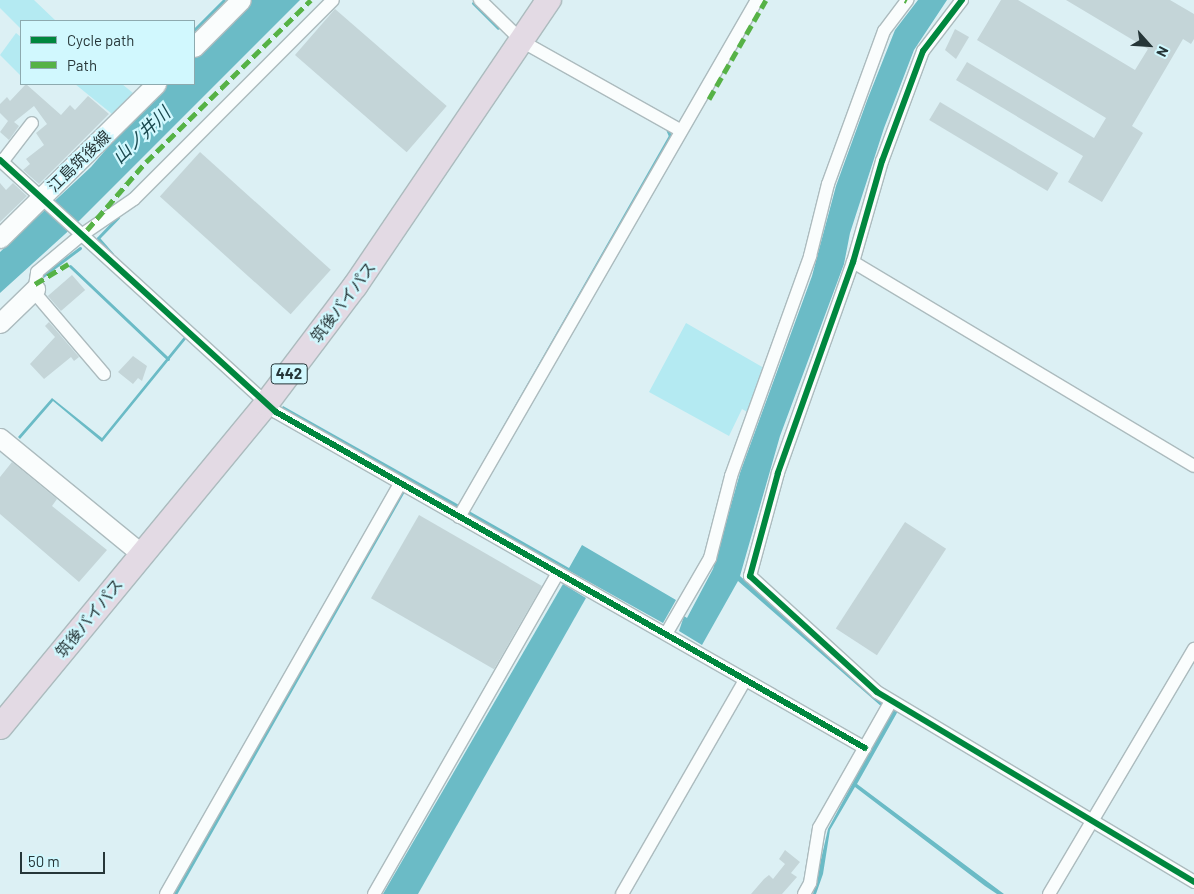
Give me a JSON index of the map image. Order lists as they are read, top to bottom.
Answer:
{
  "streets": {
    "highway": ["筑後バイパス", "442"],
    "main road": ["江島筑後線"]
  },
  "water": ["山ノ井川"],
  "legend": ["Cycle path", "Path"],
  "scale_bar": "50 m",
  "north": "bottom right"
}
